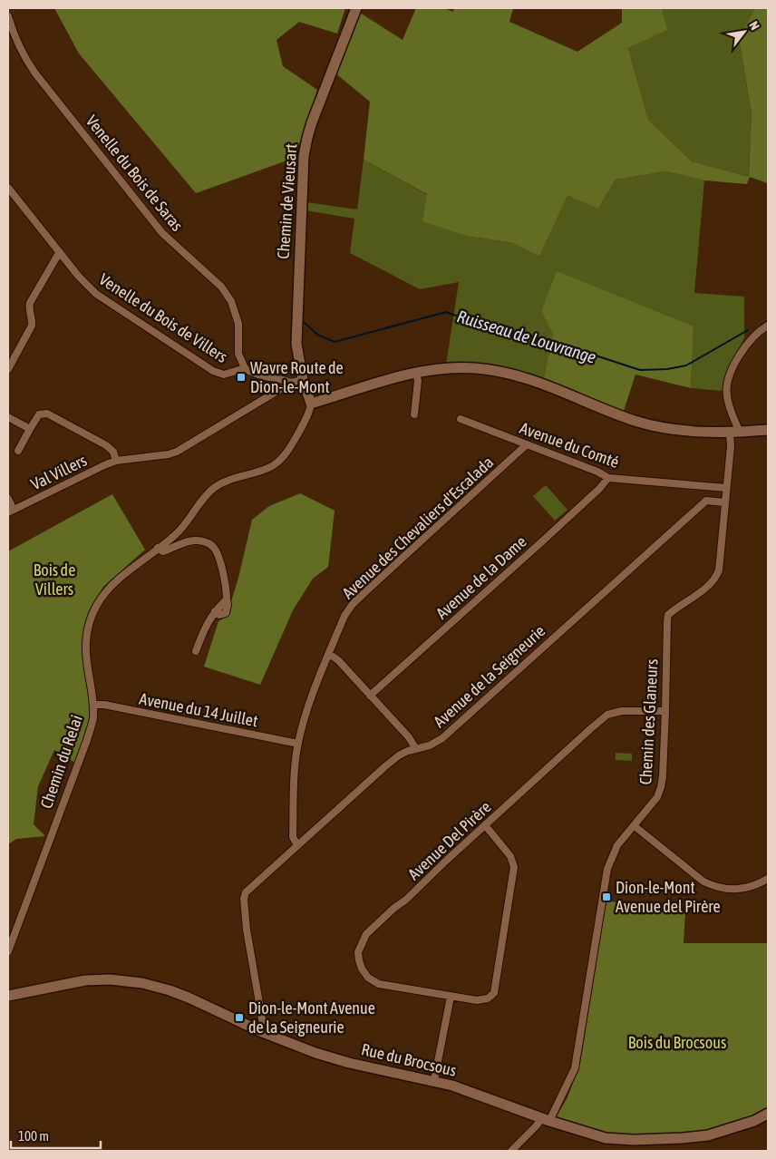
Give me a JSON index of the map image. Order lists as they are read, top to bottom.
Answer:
{
  "streets": {
    "street": [
      "Venelle du Bois de Saras",
      "Chemin de Vieusart",
      "Venelle du Bois de Villers",
      "Avenue du Comté",
      "Val Villers",
      "Avenue des Chevaliers d'Escalada",
      "Avenue de la Dame",
      "Avenue de la Seigneurie",
      "Avenue du 14 Juillet",
      "Chemin des Glaneurs",
      "Chemin du Relai",
      "Avenue Del Pirère",
      "Rue du Brocsous"
    ]
  },
  "crossings": [
    ["Venelle du Bois de Saras", "Venelle du Bois de Villers"],
    ["Chemin de Vieusart", "Chemin du Relai"],
    ["Venelle du Bois de Villers", "Val Villers"],
    ["Avenue du Comté", "Avenue des Chevaliers d'Escalada"],
    ["Avenue du Comté", "Avenue de la Dame"],
    ["Avenue du Comté", "Chemin des Glaneurs"],
    ["Avenue des Chevaliers d'Escalada", "Avenue de la Seigneurie"],
    ["Avenue des Chevaliers d'Escalada", "Avenue du 14 Juillet"],
    ["Avenue de la Seigneurie", "Rue du Brocsous"],
    ["Avenue du 14 Juillet", "Chemin du Relai"],
    ["Chemin des Glaneurs", "Avenue Del Pirère"],
    ["Chemin des Glaneurs", "Rue du Brocsous"]
  ],
  "water": ["Ruisseau de Louvrange"],
  "parks": ["Bois de Villers", "Bois du Brocsous"],
  "places": {
    "transit": ["Wavre Route de Dion-le-Mont", "Dion-le-Mont Avenue del Pirère", "Dion-le-Mont Avenue de la Seigneurie"]
  },
  "scale_bar": "100 m",
  "north": "top right"
}
